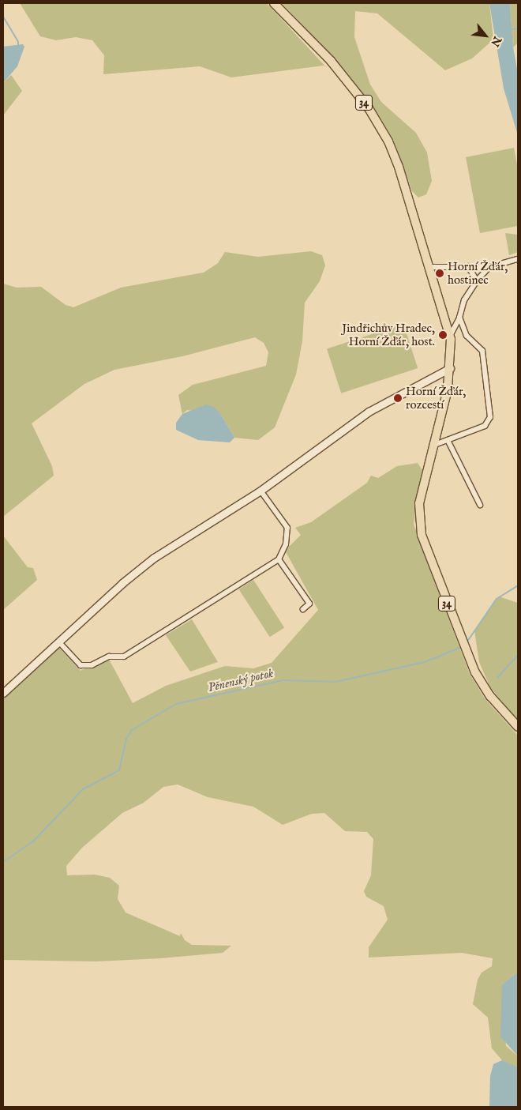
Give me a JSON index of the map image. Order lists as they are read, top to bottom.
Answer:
{
  "streets": {
    "main road": ["34"]
  },
  "water": ["Pěnenský potok"],
  "places": ["Horní Žďár, hostinec", "Jindřichův Hradec, Horní Žďár, host.", "Horní Žďár, rozcestí"],
  "north": "bottom right"
}
